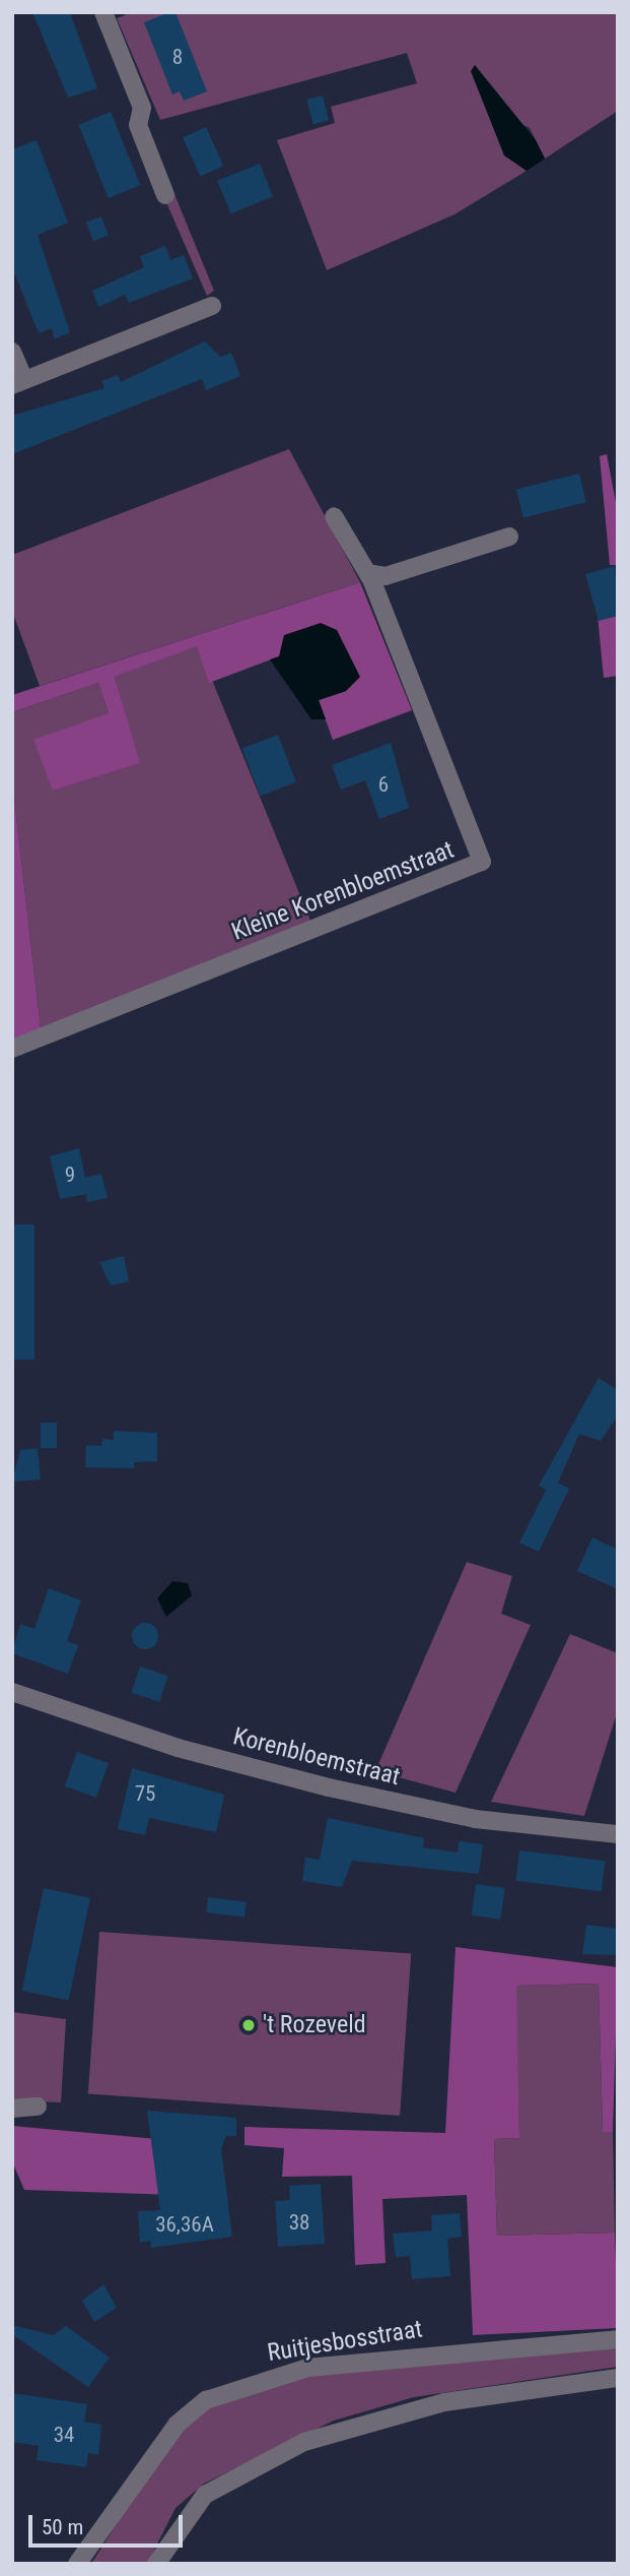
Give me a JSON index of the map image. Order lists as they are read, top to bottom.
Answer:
{
  "streets": {
    "street": ["Kleine Korenbloemstraat", "Korenbloemstraat", "Ruitjesbosstraat"]
  },
  "places": ["'t Rozeveld"],
  "house_numbers": [
    "8",
    "6",
    "9",
    "75",
    "38",
    "36,36A",
    "34"
  ],
  "scale_bar": "50 m"
}
